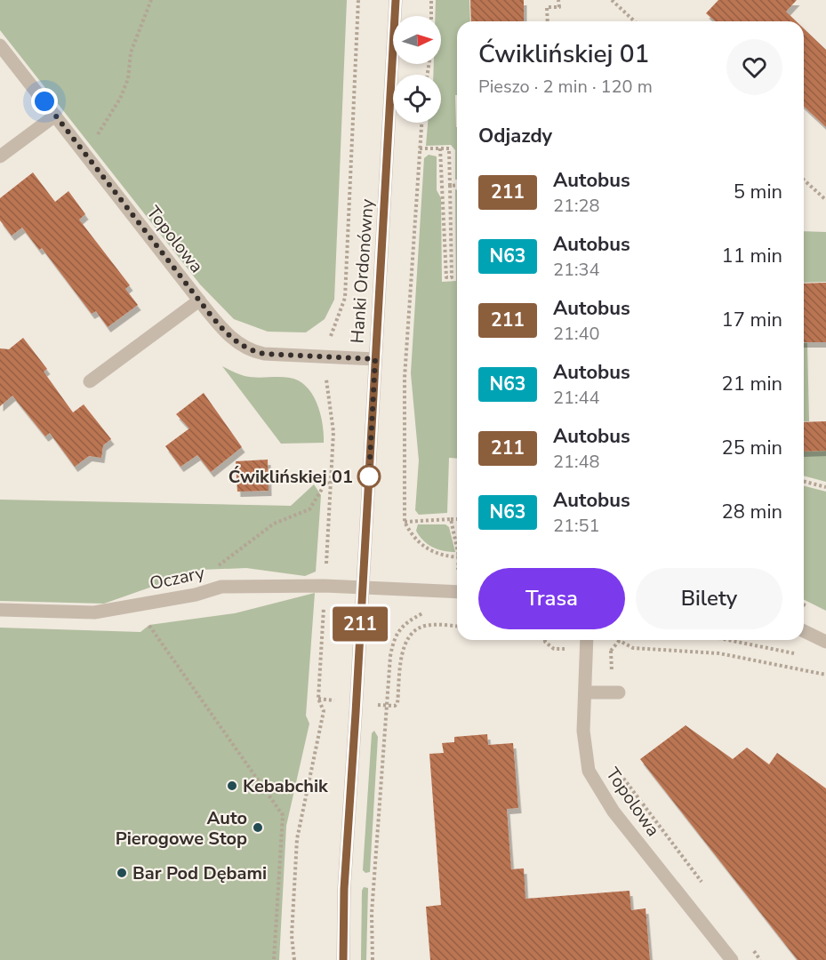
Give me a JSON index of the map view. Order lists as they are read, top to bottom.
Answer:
{
  "streets": {
    "street": ["Topolowa", "Hanki Ordonówny", "Oczary"]
  },
  "crossings": [
    ["Topolowa", "Hanki Ordonówny"],
    ["Hanki Ordonówny", "Oczary"]
  ],
  "places": [
    "Ćwiklińskiej 01",
    "Kebabchik",
    "Auto Pierogowe Stop",
    "Bar Pod Dębami"
  ],
  "lines": ["bus line 211"],
  "north": "right",
  "page": {
    "on_map": "211",
    "heading": [
      ["Ćwiklińskiej 01", "Pieszo · 2 min · 120 m"],
      "Odjazdy"
    ],
    "list": [
      {
        "mark": "211",
        "name": "Autobus",
        "note": "21:28",
        "value": "5 min"
      },
      {
        "mark": "N63",
        "name": "Autobus",
        "note": "21:34",
        "value": "11 min"
      },
      {
        "mark": "211",
        "name": "Autobus",
        "note": "21:40",
        "value": "17 min"
      },
      {
        "mark": "N63",
        "name": "Autobus",
        "note": "21:44",
        "value": "21 min"
      },
      {
        "mark": "211",
        "name": "Autobus",
        "note": "21:48",
        "value": "25 min"
      },
      {
        "mark": "N63",
        "name": "Autobus",
        "note": "21:51",
        "value": "28 min"
      }
    ],
    "buttons": ["Trasa", "Bilety"]
  }
}
